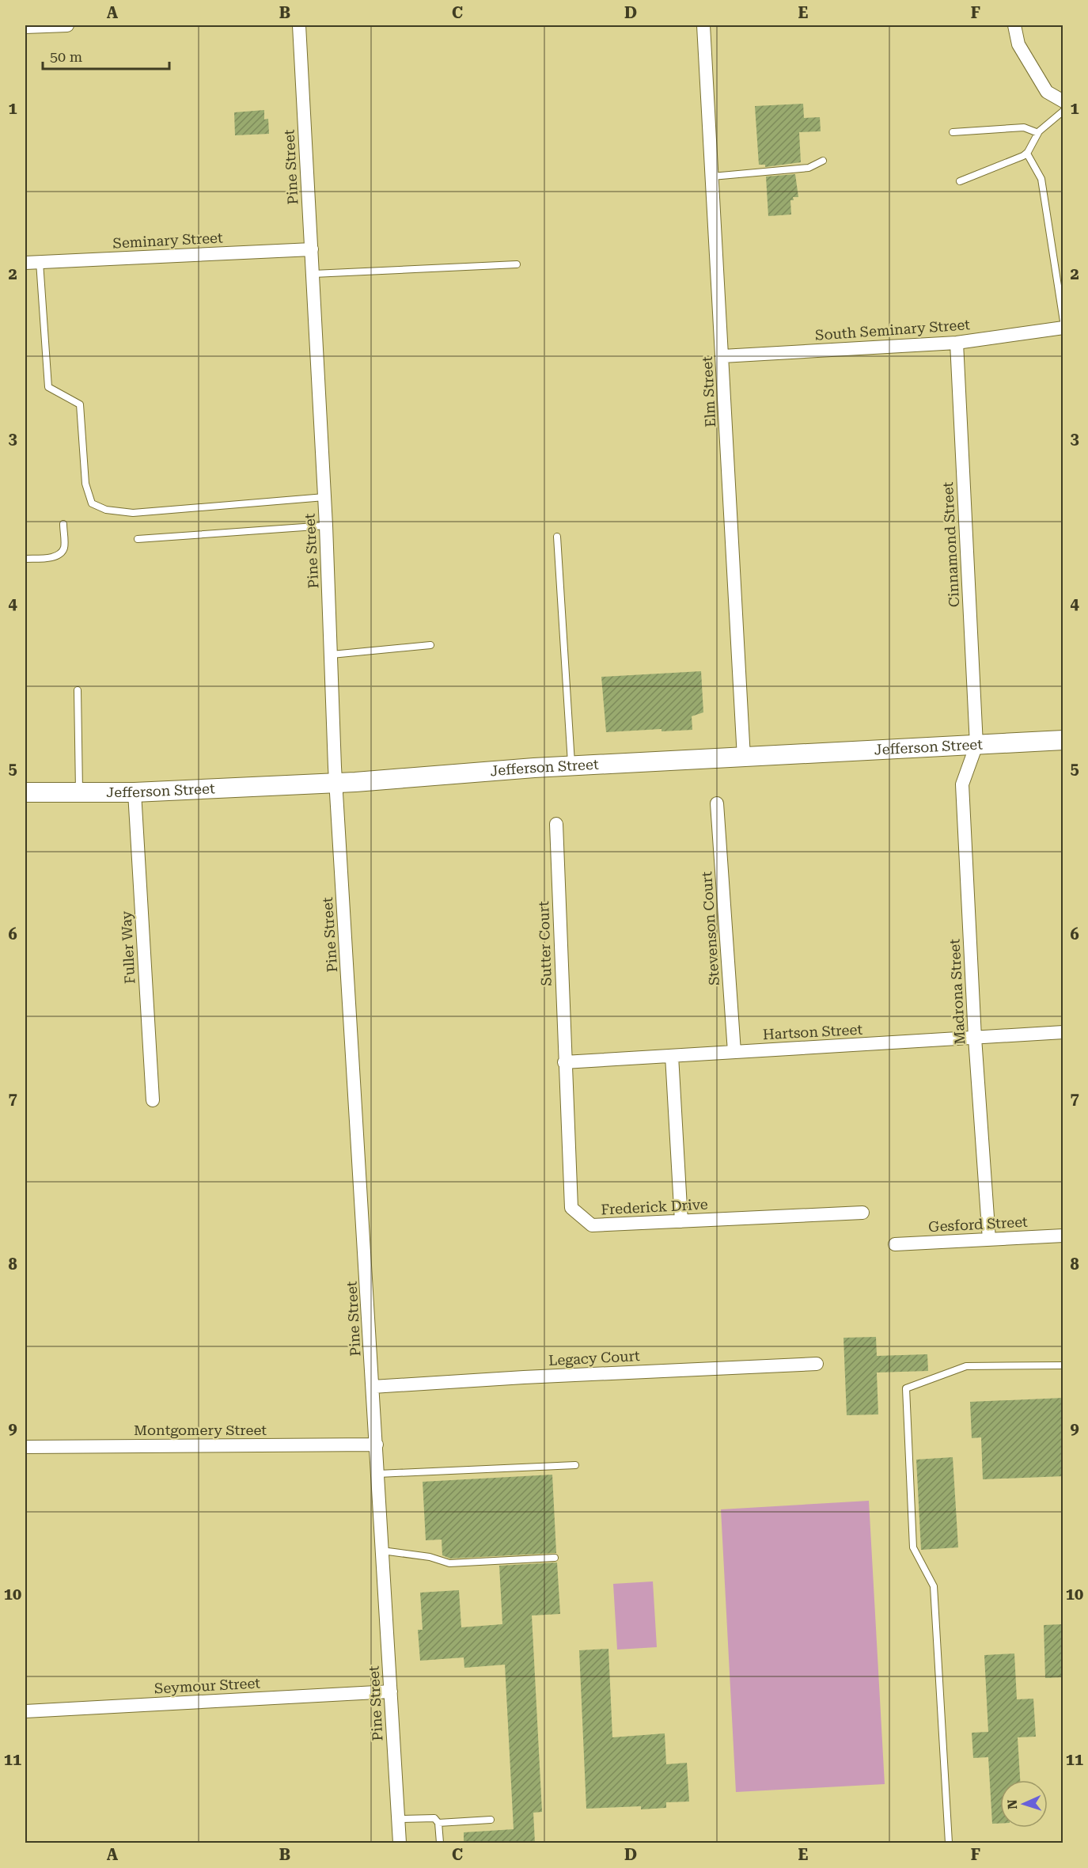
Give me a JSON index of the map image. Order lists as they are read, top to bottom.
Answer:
{
  "streets": {
    "main road": ["Jefferson Street"],
    "street": [
      "Pine Street",
      "Seminary Street",
      "South Seminary Street",
      "Elm Street",
      "Cinnamond Street",
      "Stevenson Court",
      "Sutter Court",
      "Fuller Way",
      "Madrona Street",
      "Hartson Street",
      "Frederick Drive",
      "Gesford Street",
      "Legacy Court",
      "Montgomery Street",
      "Seymour Street"
    ]
  },
  "crossings": [
    ["Pine Street", "Seminary Street"],
    ["Pine Street", "Jefferson Street"],
    ["Pine Street", "Legacy Court"],
    ["Pine Street", "Montgomery Street"],
    ["Pine Street", "Seymour Street"],
    ["South Seminary Street", "Elm Street"],
    ["South Seminary Street", "Cinnamond Street"],
    ["Elm Street", "Jefferson Street"],
    ["Cinnamond Street", "Jefferson Street"],
    ["Cinnamond Street", "Madrona Street"],
    ["Jefferson Street", "Fuller Way"],
    ["Jefferson Street", "Madrona Street"],
    ["Stevenson Court", "Hartson Street"],
    ["Sutter Court", "Hartson Street"],
    ["Sutter Court", "Frederick Drive"],
    ["Madrona Street", "Hartson Street"],
    ["Madrona Street", "Gesford Street"],
    ["Hartson Street", "Frederick Drive"]
  ],
  "scale_bar": "50 m",
  "north": "left",
  "grid": {
    "columns": [
      "A",
      "B",
      "C",
      "D",
      "E",
      "F"
    ],
    "rows": [
      "1",
      "2",
      "3",
      "4",
      "5",
      "6",
      "7",
      "8",
      "9",
      "10",
      "11"
    ]
  }
}
